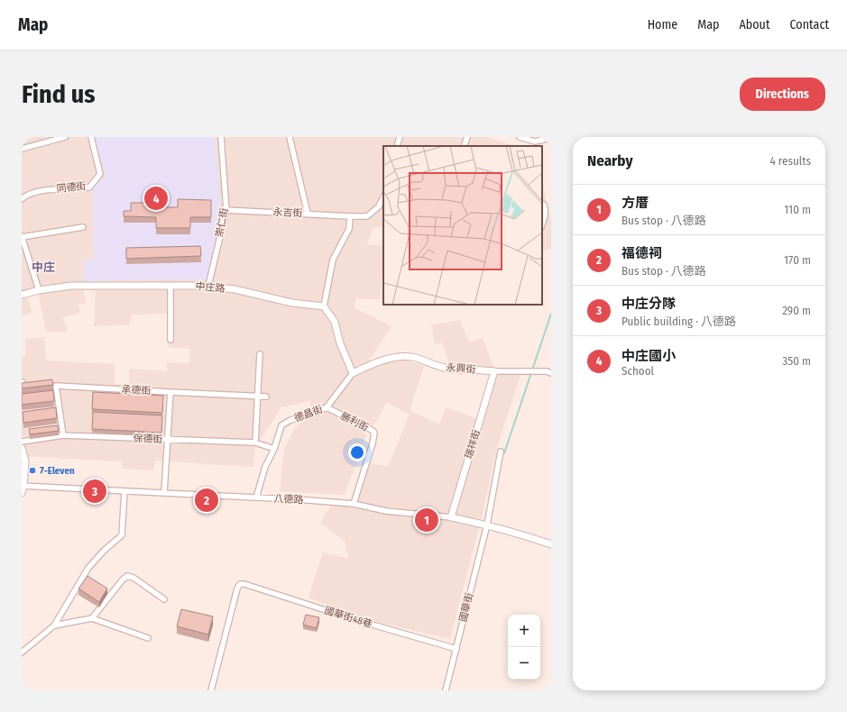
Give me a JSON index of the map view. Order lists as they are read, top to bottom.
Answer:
{
  "streets": {
    "street": [
      "同德街",
      "永吉街",
      "崇仁街",
      "中庄路",
      "永興街",
      "承德街",
      "德昌街",
      "勝利街",
      "保德街",
      "瑞祥街",
      "八德路",
      "國華街",
      "國華街48巷"
    ]
  },
  "crossings": [
    ["永吉街", "崇仁街"],
    ["崇仁街", "中庄路"],
    ["永興街", "德昌街"],
    ["永興街", "瑞祥街"],
    ["承德街", "保德街"],
    ["德昌街", "勝利街"],
    ["德昌街", "保德街"],
    ["德昌街", "八德路"],
    ["勝利街", "八德路"],
    ["瑞祥街", "八德路"],
    ["八德路", "國華街"],
    ["國華街", "國華街48巷"]
  ],
  "districts": ["中庄"],
  "places": ["7-Eleven"],
  "page": {
    "header": "Map",
    "nav": [
      "Home",
      "Map",
      "About",
      "Contact"
    ],
    "buttons": "Directions",
    "title": "Find us",
    "heading": ["Nearby", "4 results"],
    "list": [
      {
        "mark": "1",
        "name": "方厝",
        "note": "Bus stop · 八德路",
        "value": "110 m"
      },
      {
        "mark": "2",
        "name": "福德祠",
        "note": "Bus stop · 八德路",
        "value": "170 m"
      },
      {
        "mark": "3",
        "name": "中庄分隊",
        "note": "Public building · 八德路",
        "value": "290 m"
      },
      {
        "mark": "4",
        "name": "中庄國小",
        "note": "School",
        "value": "350 m"
      }
    ],
    "pins": [
      "4",
      "3",
      "2",
      "1"
    ],
    "map_buttons": ["+", "−"]
  }
}
